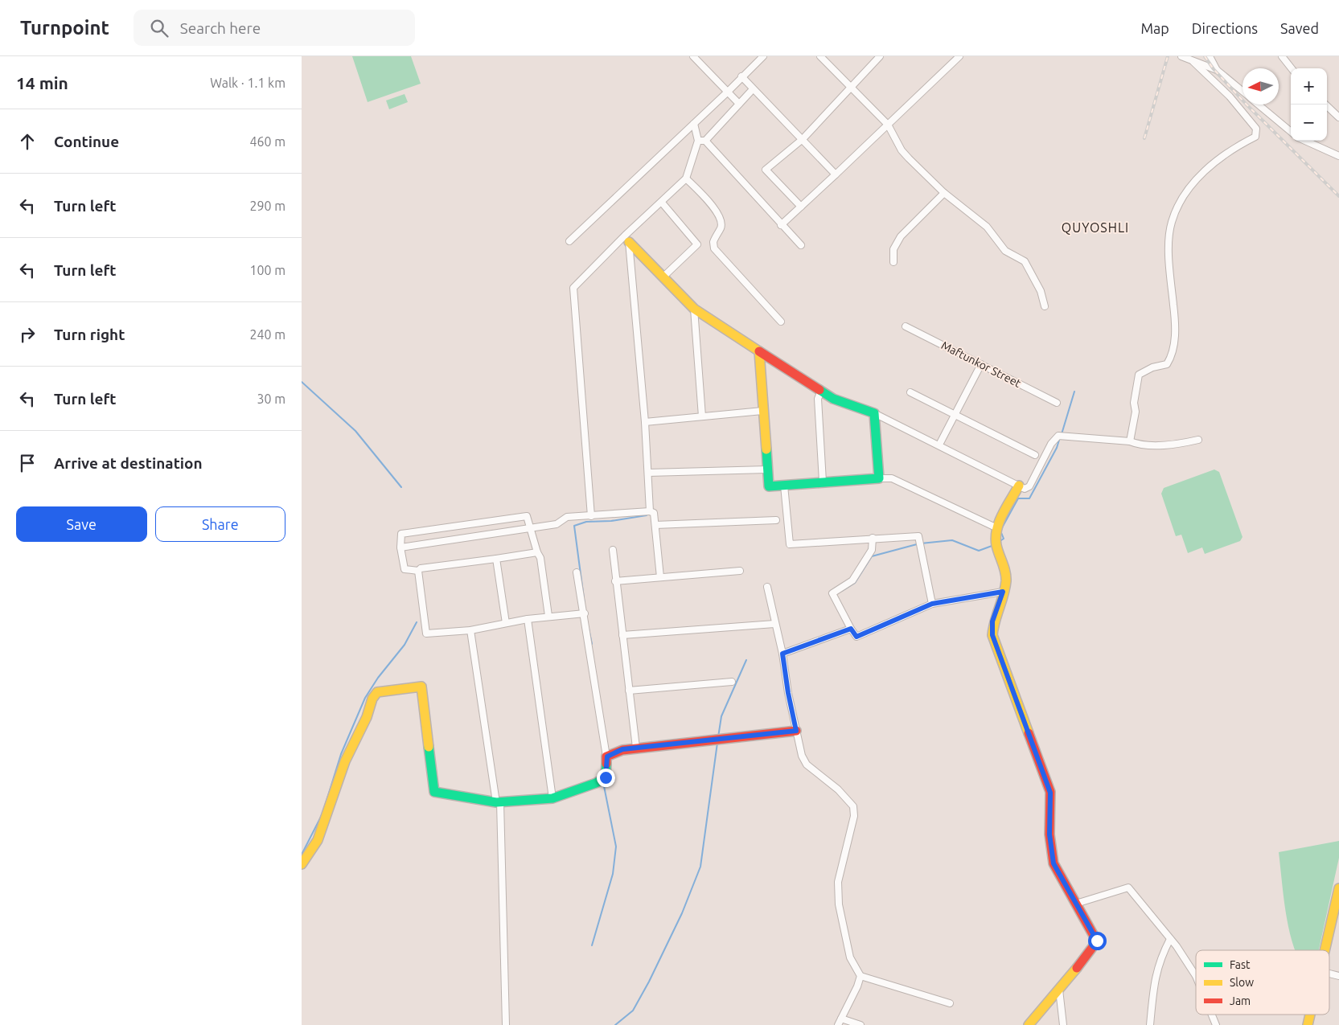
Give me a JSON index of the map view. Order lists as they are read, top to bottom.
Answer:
{
  "streets": {
    "street": ["Maftunkor Street"]
  },
  "districts": ["QUYOSHLI"],
  "legend": ["Fast", "Slow", "Jam"],
  "north": "left",
  "page": {
    "header": "Turnpoint",
    "search": "Search here",
    "nav": ["Map", "Directions", "Saved"],
    "heading": ["14 min", "Walk · 1.1 km"],
    "map_buttons": ["+", "−"],
    "list": [
      ["Continue", "460 m"],
      ["Turn left", "290 m"],
      ["Turn left", "100 m"],
      ["Turn right", "240 m"],
      ["Turn left", "30 m"],
      "Arrive at destination"
    ],
    "buttons": ["Save", "Share"]
  }
}
